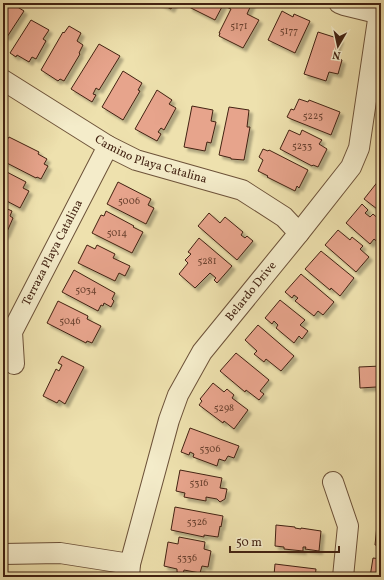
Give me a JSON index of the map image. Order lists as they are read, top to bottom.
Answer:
{
  "streets": {
    "street": ["Camino Playa Catalina", "Terraza Playa Catalina", "Belardo Drive"]
  },
  "crossings": [
    ["Camino Playa Catalina", "Terraza Playa Catalina"],
    ["Camino Playa Catalina", "Belardo Drive"]
  ],
  "house_numbers": [
    "5171",
    "5177",
    "5225",
    "5233",
    "5006",
    "5014",
    "5281",
    "5034",
    "5046",
    "5298",
    "5306",
    "5316",
    "5326",
    "5336"
  ],
  "scale_bar": "50 m",
  "north": "bottom"
}
